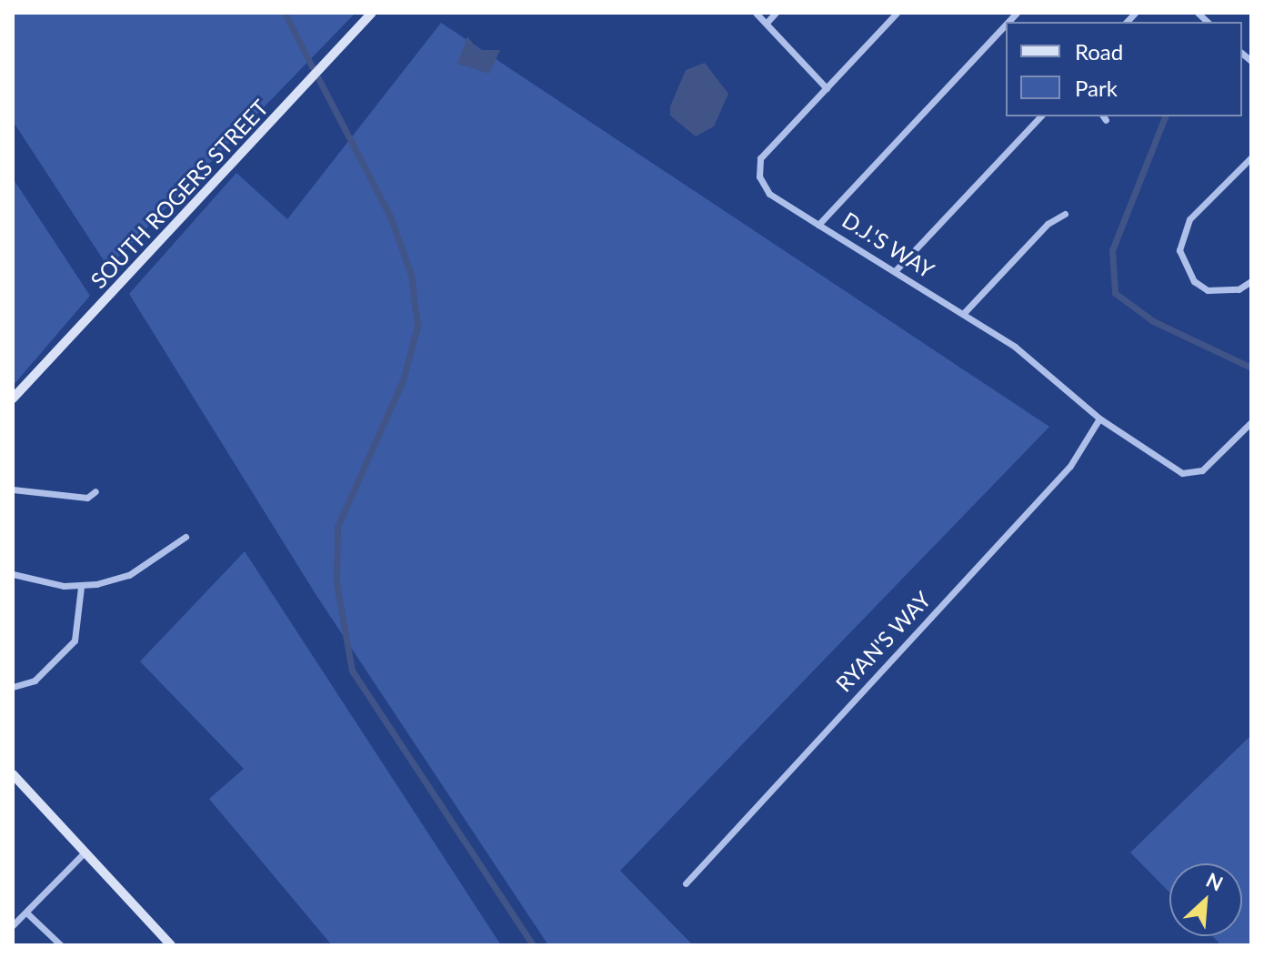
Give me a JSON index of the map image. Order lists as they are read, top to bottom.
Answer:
{
  "streets": {
    "street": ["SOUTH ROGERS STREET", "D.J.'S WAY", "RYAN'S WAY"]
  },
  "crossings": [
    ["D.J.'S WAY", "RYAN'S WAY"]
  ],
  "legend": ["Road", "Park"],
  "north": "top right"
}
